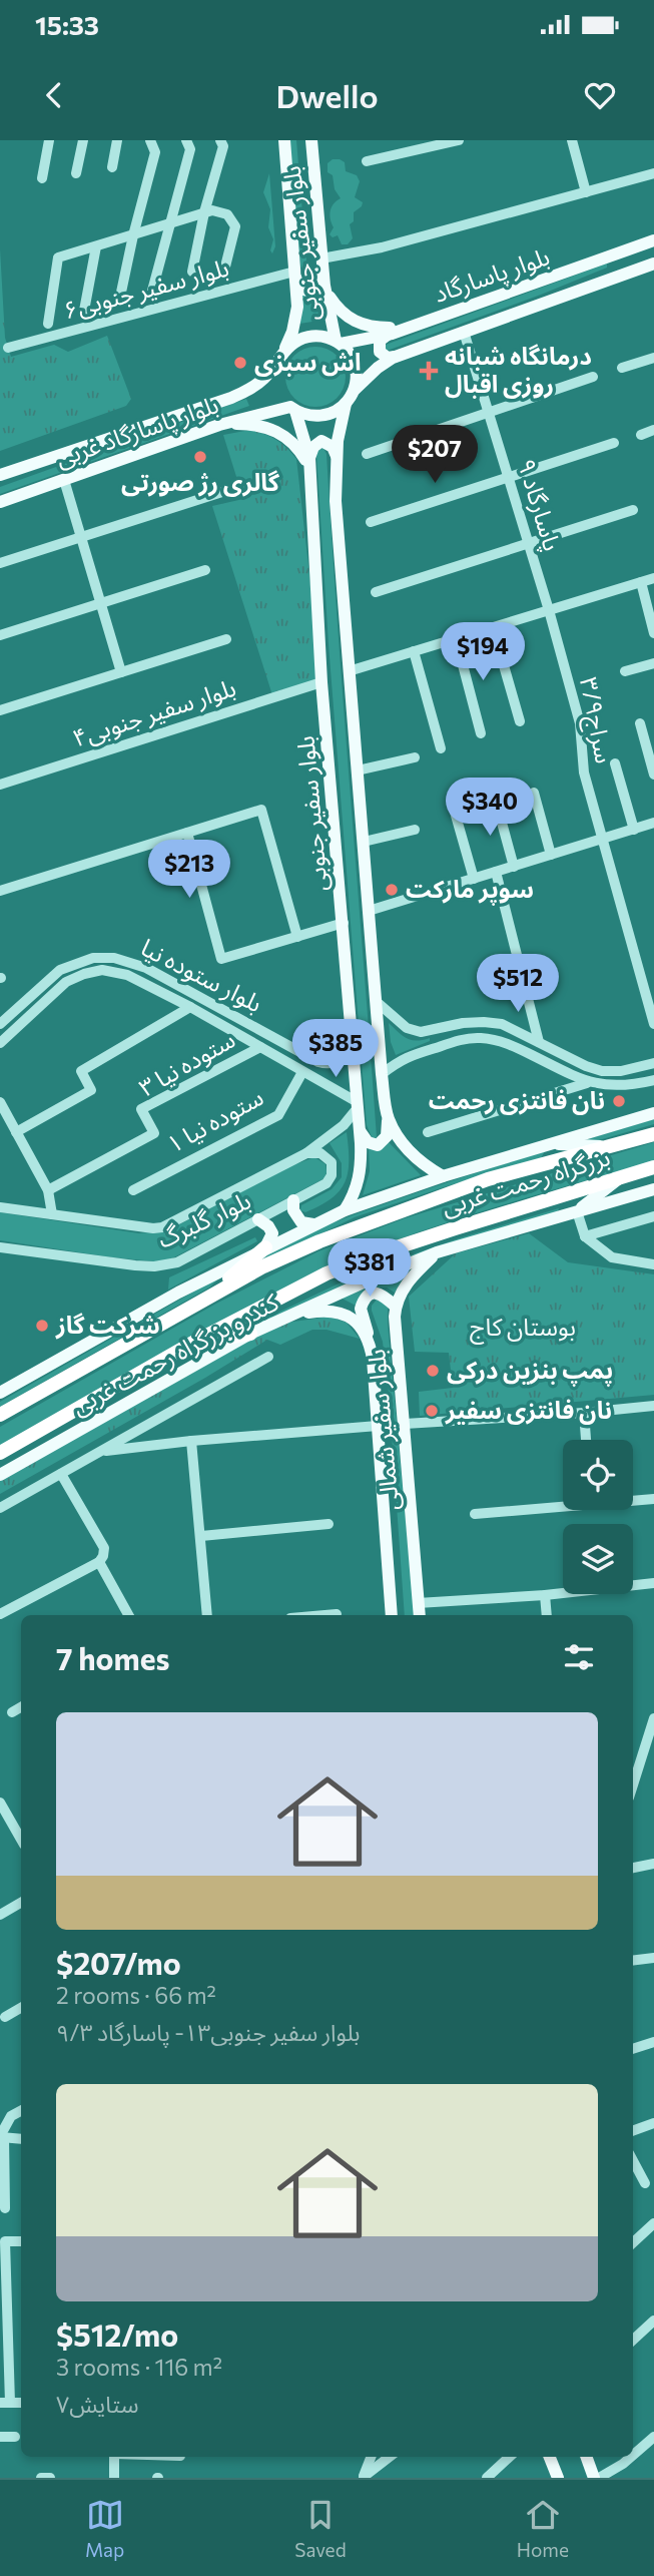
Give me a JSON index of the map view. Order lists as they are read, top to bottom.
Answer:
{
  "streets": {
    "highway": ["بزرگراه رحمت غربی"],
    "main road": [
      "بلوار سفیر جنوبی",
      "بلوار پاسارگاد",
      "بلوار پاسارگاد غربی",
      "کندرو بزرگراه رحمت غربی",
      "بلوار سفیر شمالی"
    ],
    "street": [
      "بلوار سفیر جنوبی۶",
      "پاسارگاد ۹",
      "بلوار سفیر جنوبی۴",
      "سراج۳/۹",
      "بلوار ستوده نیا",
      "ستوده نیا ۳",
      "ستوده نیا ۱",
      "بلوار گلبرگ"
    ]
  },
  "crossings": [
    ["بلوار سفیر جنوبی", "بلوار پاسارگاد"],
    ["بلوار سفیر جنوبی", "بلوار سفیر جنوبی۶"],
    ["بلوار سفیر جنوبی", "بلوار پاسارگاد غربی"],
    ["بلوار سفیر جنوبی", "بلوار سفیر جنوبی۴"],
    ["بلوار سفیر جنوبی", "بلوار ستوده نیا"],
    ["بلوار سفیر جنوبی", "بلوار گلبرگ"],
    ["بلوار سفیر جنوبی", "کندرو بزرگراه رحمت غربی"],
    ["بلوار پاسارگاد", "بلوار پاسارگاد غربی"],
    ["پاسارگاد ۹", "سراج۳/۹"],
    ["بلوار ستوده نیا", "ستوده نیا ۳"],
    ["بلوار ستوده نیا", "ستوده نیا ۱"],
    ["بلوار ستوده نیا", "بلوار گلبرگ"],
    ["کندرو بزرگراه رحمت غربی", "بلوار سفیر شمالی"]
  ],
  "parks": ["بوستان کاج"],
  "places": {
    "other": [
      "اش سبزی",
      "گالری رژ صورتی",
      "سوپر مارکت",
      "نان فانتزی رحمت",
      "شرکت گاز",
      "پمپ بنزین درکی",
      "نان فانتزی سفیر"
    ],
    "health": ["درمانگاه شبانه روزی اقبال"]
  },
  "page": {
    "status": "15:33",
    "header": "Dwello",
    "price": [
      "$207",
      "$194",
      "$340",
      "$213",
      "$512",
      "$385",
      "$381"
    ],
    "heading": "7 homes",
    "list": [
      {
        "name": "$207/mo",
        "note": "2 rooms · 66 m² · بلوار سفیر جنوبی۱۳- پاسارگاد ۹/۳"
      },
      {
        "name": "$512/mo",
        "note": "3 rooms · 116 m² · ستایش۷"
      }
    ],
    "tabs": ["Map", "Saved", "Home"]
  }
}
